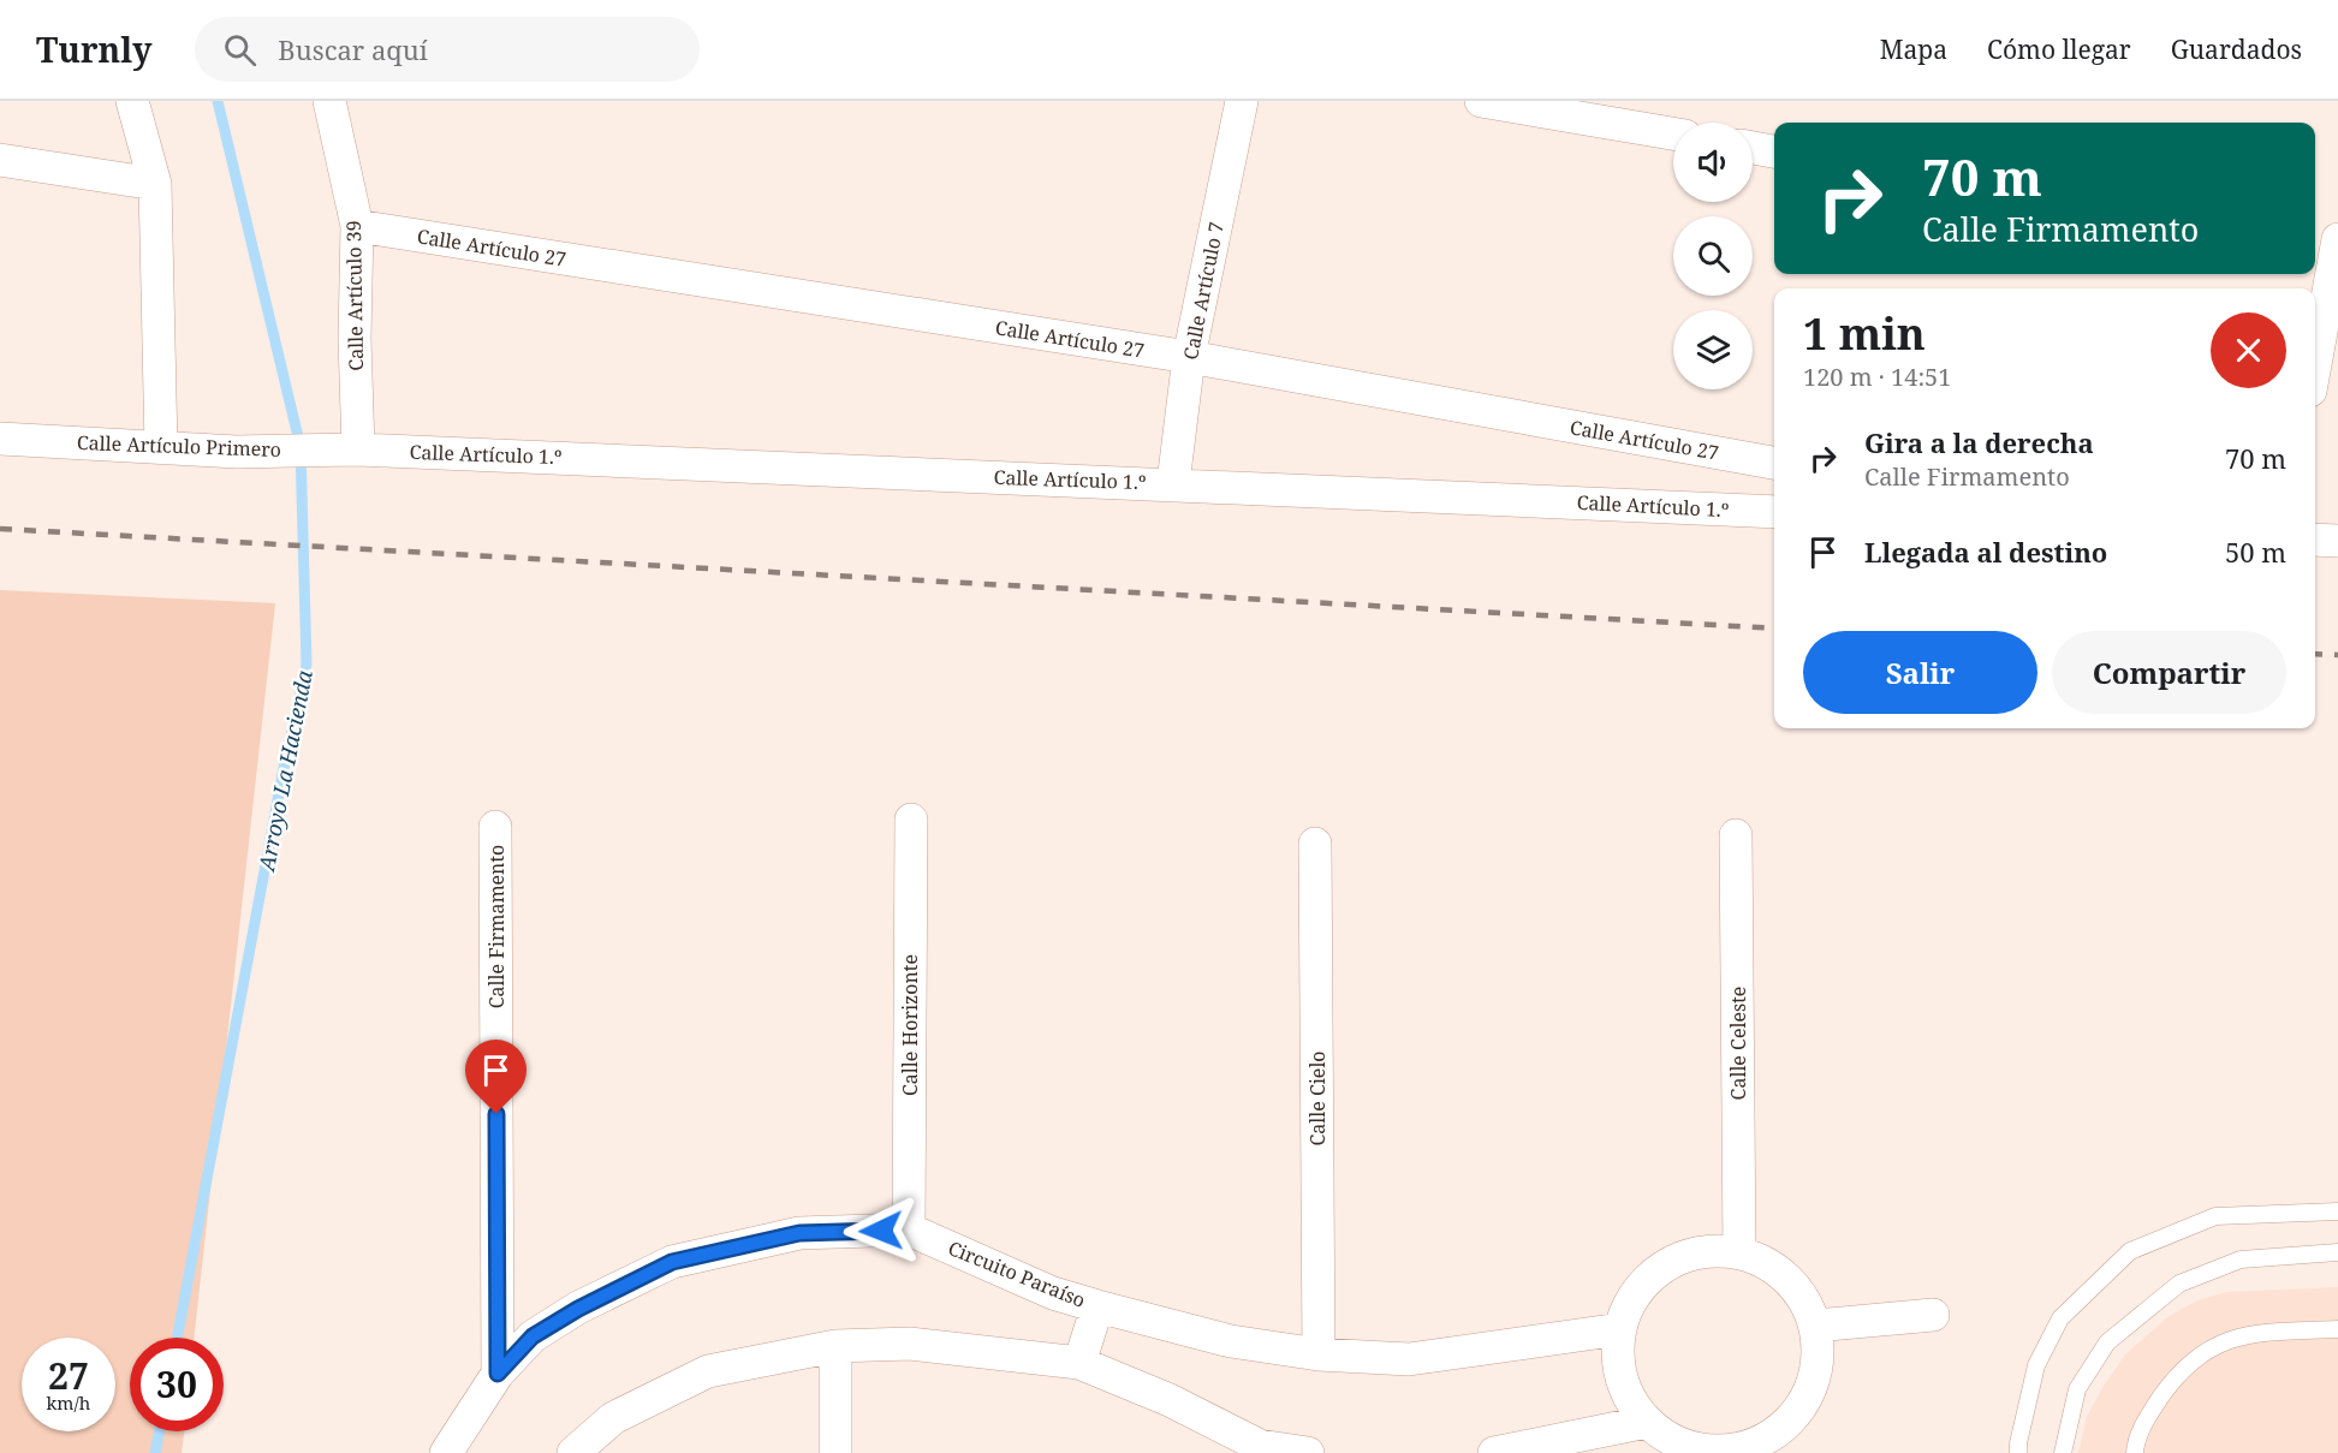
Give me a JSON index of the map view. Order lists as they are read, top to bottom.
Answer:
{
  "streets": {
    "street": [
      "Calle Artículo 27",
      "Calle Artículo 7",
      "Calle Artículo 39",
      "Calle Artículo Primero",
      "Calle Artículo 1.º",
      "Calle Firmamento",
      "Calle Horizonte",
      "Calle Celeste",
      "Calle Cielo",
      "Circuito Paraíso"
    ]
  },
  "crossings": [
    ["Calle Artículo 27", "Calle Artículo 7"],
    ["Calle Artículo 27", "Calle Artículo 39"],
    ["Calle Artículo 7", "Calle Artículo 1.º"],
    ["Calle Artículo 39", "Calle Artículo Primero"],
    ["Calle Artículo 39", "Calle Artículo 1.º"],
    ["Calle Artículo Primero", "Calle Artículo 1.º"],
    ["Calle Firmamento", "Circuito Paraíso"],
    ["Calle Horizonte", "Circuito Paraíso"],
    ["Calle Celeste", "Circuito Paraíso"],
    ["Calle Cielo", "Circuito Paraíso"]
  ],
  "water": ["Arroyo La Hacienda"],
  "page": {
    "header": "Turnly",
    "search": "Buscar aquí",
    "nav": ["Mapa", "Cómo llegar", "Guardados"],
    "turn": ["70 m", "Calle Firmamento"],
    "heading": ["1 min", "120 m · 14:51"],
    "list": [
      {
        "name": "Gira a la derecha",
        "note": "Calle Firmamento",
        "value": "70 m"
      },
      {
        "name": "Llegada al destino",
        "value": "50 m"
      }
    ],
    "buttons": ["Salir", "Compartir"],
    "speed": "27 km/h",
    "limit": "30"
  }
}
